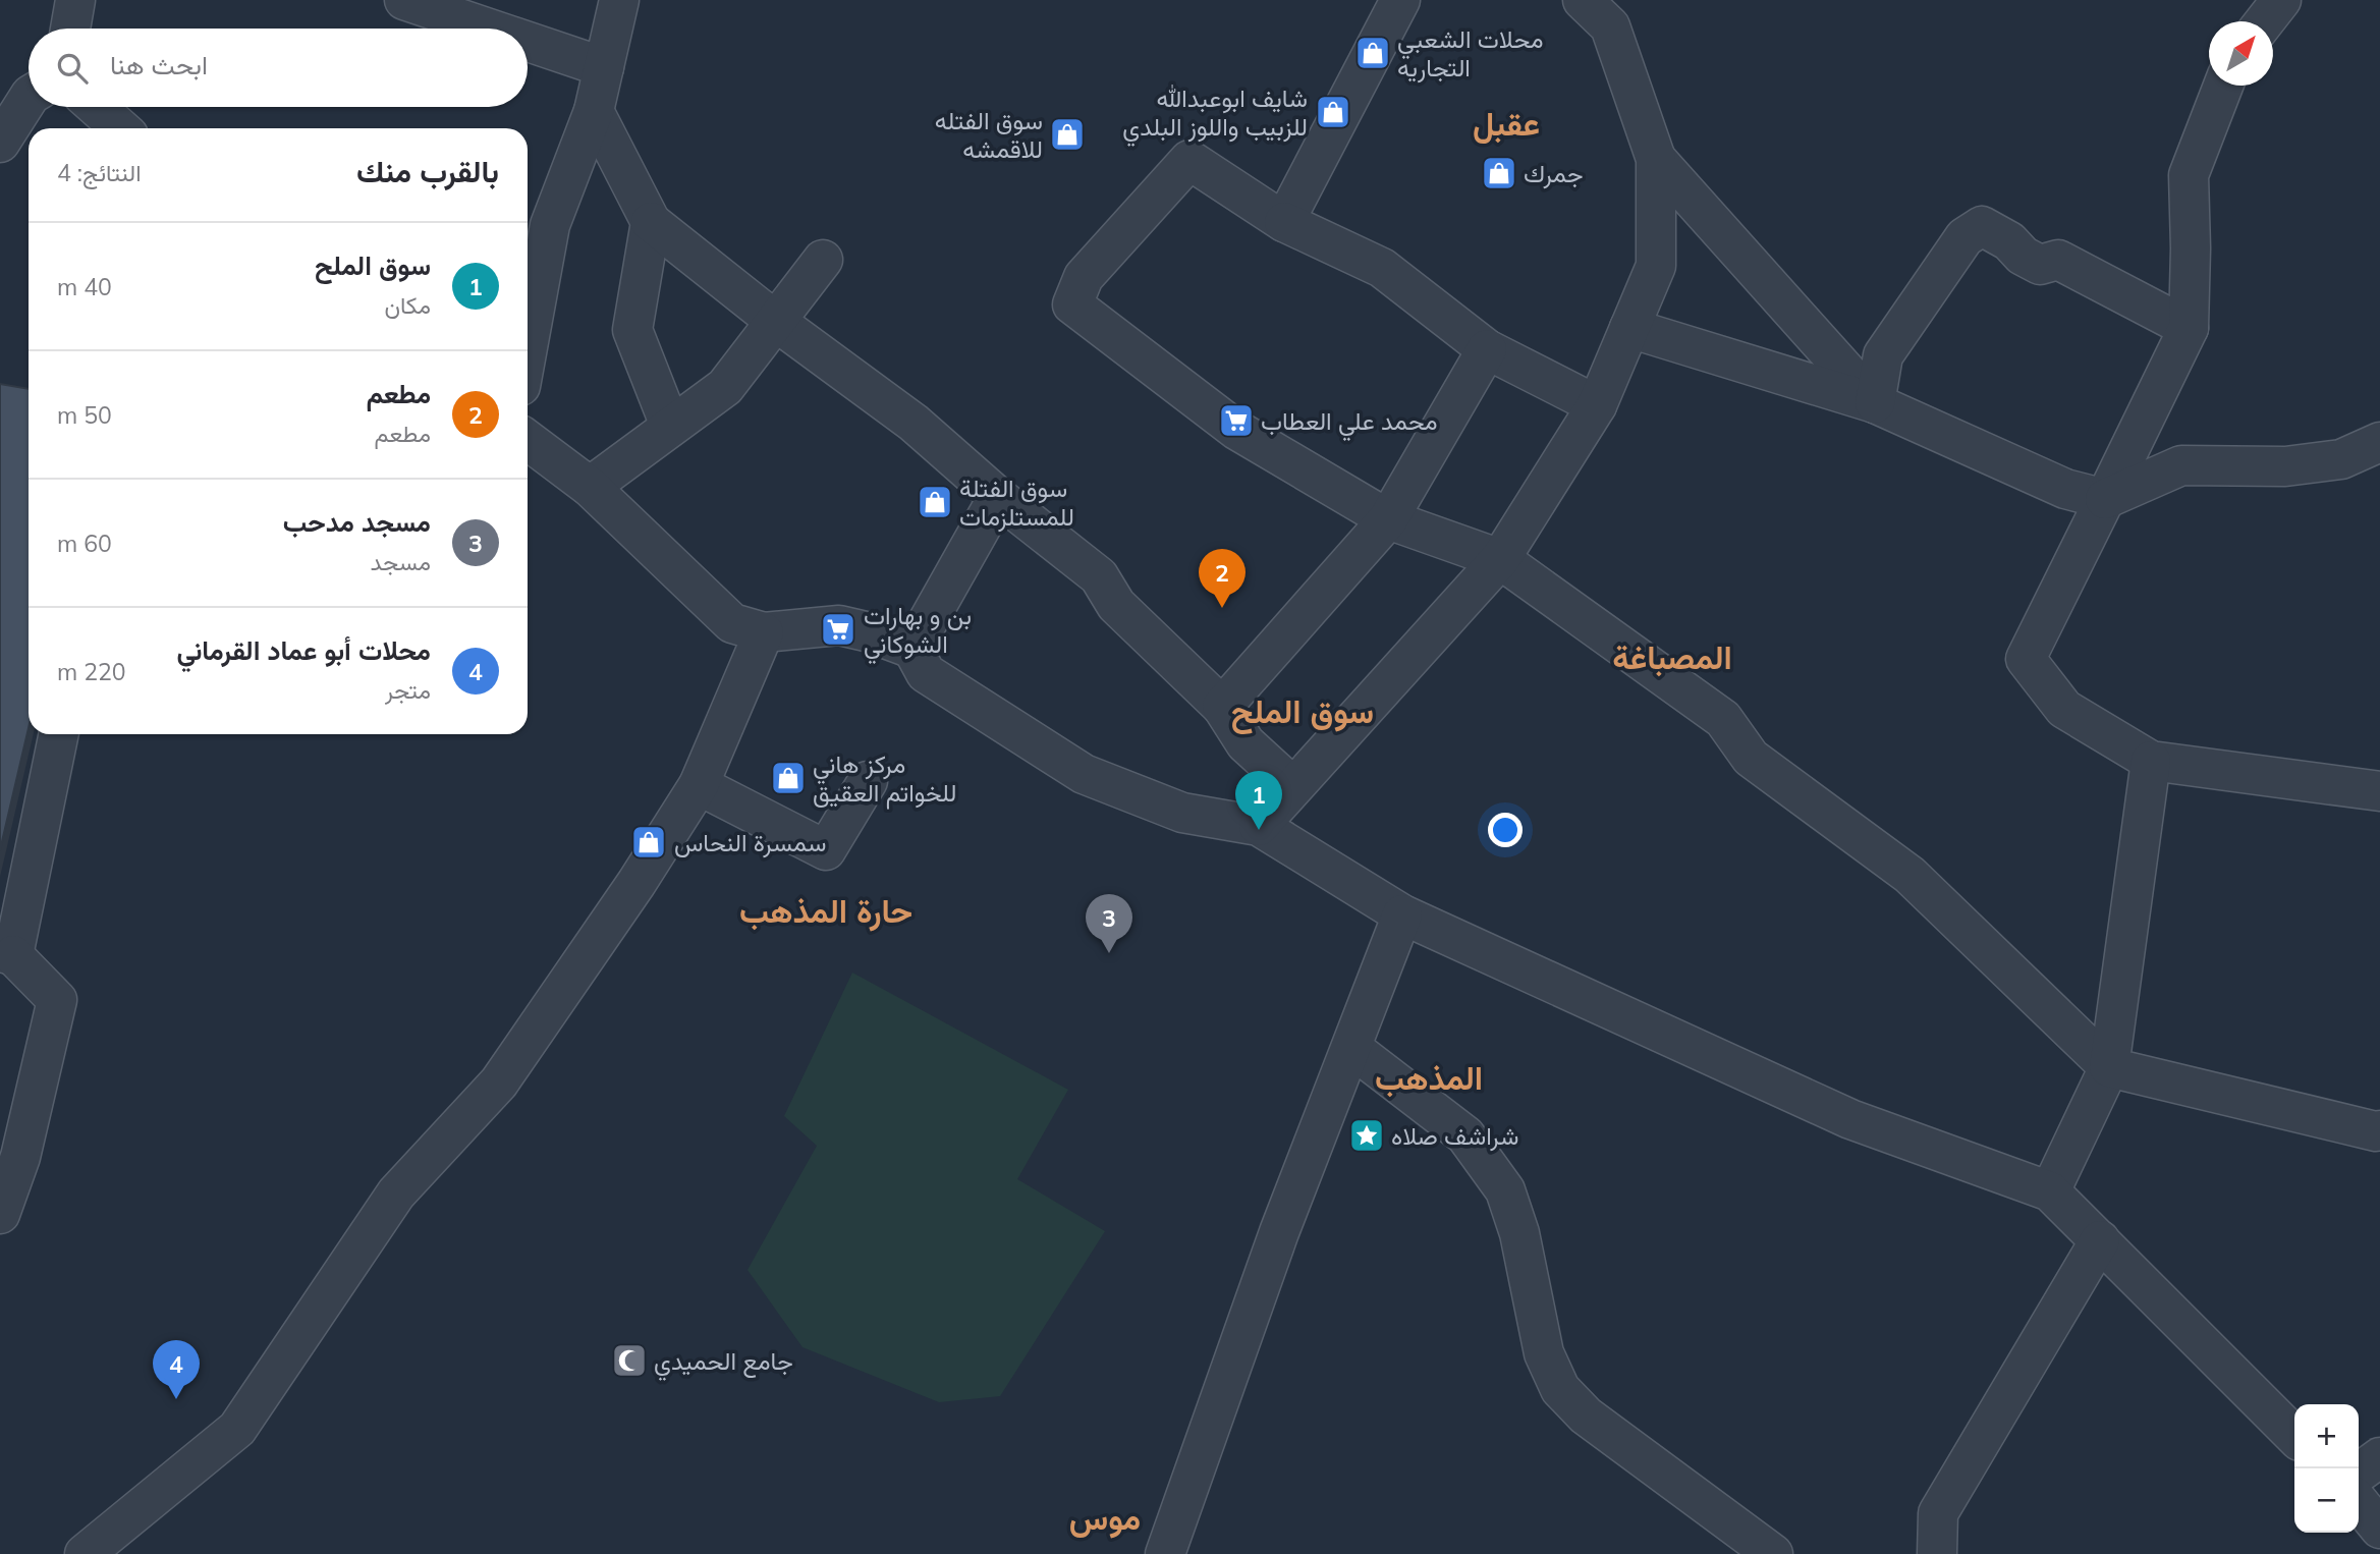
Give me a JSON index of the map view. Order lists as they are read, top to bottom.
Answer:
{
  "districts": [
    "عقبل",
    "المصباغة",
    "سوق الملح",
    "حارة المذهب",
    "المذهب",
    "موس"
  ],
  "places": {
    "shop": [
      "محلات الشعبي التجاريه",
      "شايف ابوعبدالله للزبيب واللوز البلدي",
      "سوق الفتله للاقمشه",
      "جمرك",
      "سوق الفتلة للمستلزمات",
      "مركز هاني للخواتم العقيق",
      "سمسرة النحاس"
    ],
    "supermarket": ["محمد علي العطاب", "بن و بهارات الشوكاني"],
    "place": ["شراشف صلاه"],
    "mosque": ["جامع الحميدي"]
  },
  "north": "top right",
  "page": {
    "search": "ابحث هنا",
    "heading": ["بالقرب منك", "النتائج: 4"],
    "list": [
      {
        "mark": "1",
        "name": "سوق الملح",
        "note": "مكان",
        "value": "40 m"
      },
      {
        "mark": "2",
        "name": "مطعم",
        "note": "مطعم",
        "value": "50 m"
      },
      {
        "mark": "3",
        "name": "مسجد مدحب",
        "note": "مسجد",
        "value": "60 m"
      },
      {
        "mark": "4",
        "name": "محلات أبو عماد القرماني",
        "note": "متجر",
        "value": "220 m"
      }
    ],
    "pins": [
      "2",
      "1",
      "3",
      "4"
    ],
    "map_buttons": ["+", "−"]
  }
}
